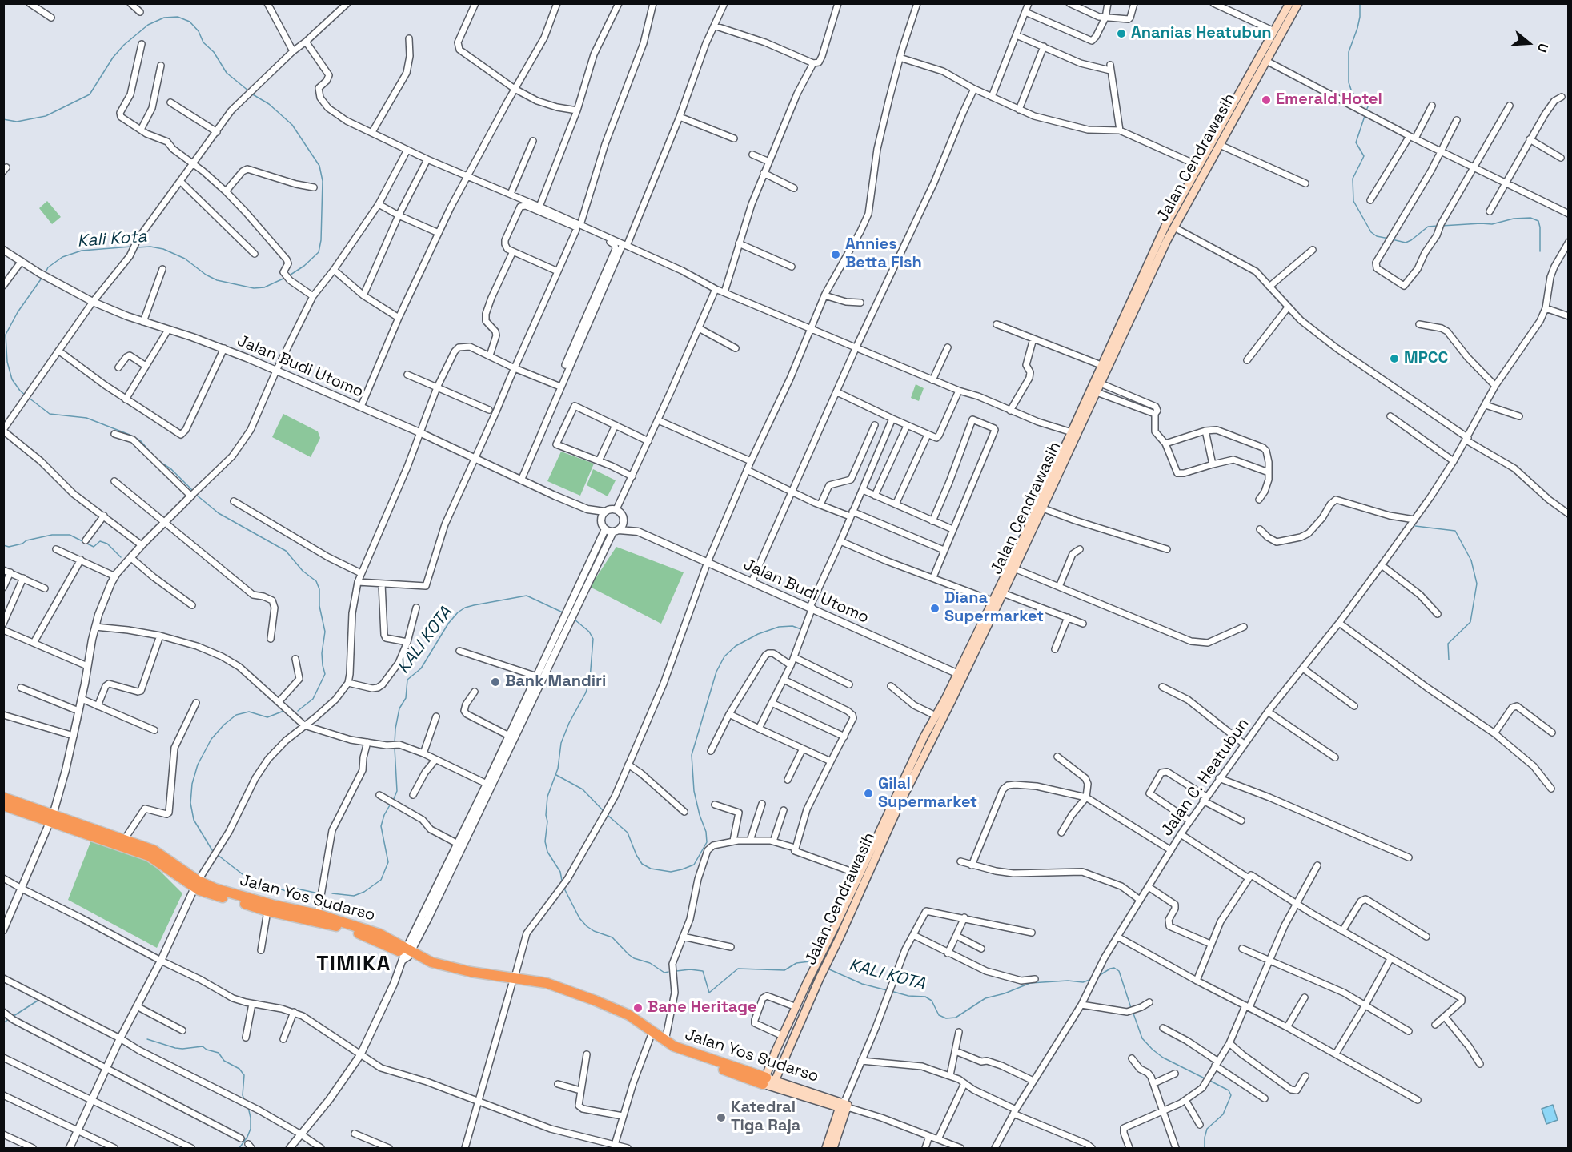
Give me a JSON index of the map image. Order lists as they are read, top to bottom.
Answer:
{
  "streets": {
    "highway": ["Jalan Yos Sudarso"],
    "main road": ["Jalan Cendrawasih"],
    "street": ["Jalan Budi Utomo", "Jalan C. Heatubun"]
  },
  "crossings": [
    ["Jalan Cendrawasih", "Jalan Budi Utomo"],
    ["Jalan Cendrawasih", "Jalan Yos Sudarso"]
  ],
  "districts": ["TIMIKA"],
  "water": ["Kali Kota", "KALI KOTA"],
  "places": [
    "Ananias Heatubun",
    "Emerald Hotel",
    "Annies Betta Fish",
    "MPCC",
    "Diana Supermarket",
    "Bank Mandiri",
    "Gilal Supermarket",
    "Bane Heritage",
    "Katedral Tiga Raja"
  ],
  "north": "right"
}
